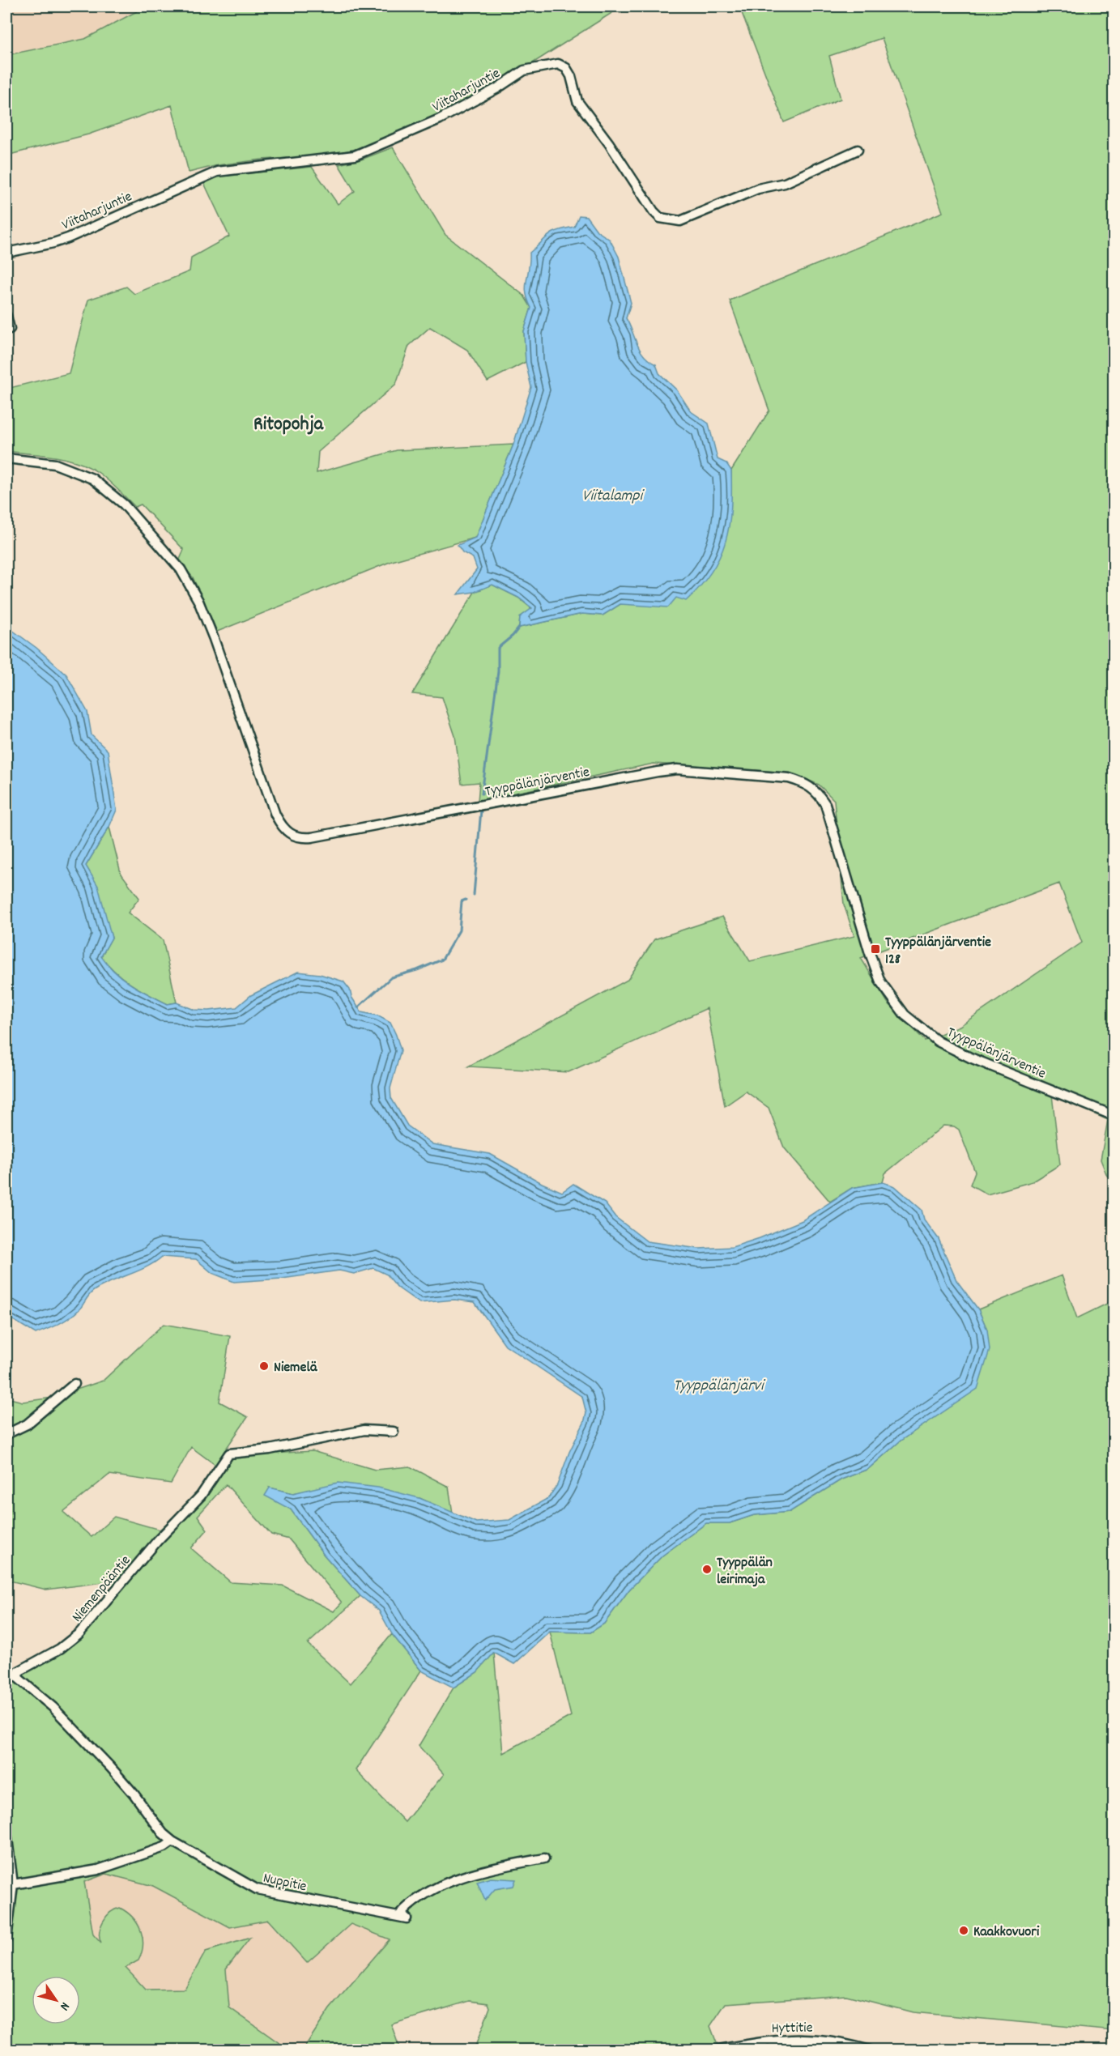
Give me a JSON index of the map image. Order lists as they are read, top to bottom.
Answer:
{
  "streets": {
    "street": [
      "Viitaharjuntie",
      "Tyyppälänjärventie",
      "Niemenpääntie",
      "Nuppitie",
      "Hyttitie"
    ]
  },
  "crossings": [
    ["Niemenpääntie", "Nuppitie"]
  ],
  "districts": ["Ritopohja"],
  "water": ["Viitalampi", "Tyyppälänjärvi"],
  "places": {
    "transit": ["Tyyppälänjärventie 128"],
    "other": ["Niemelä", "Tyyppälän leirimaja", "Kaakkovuori"]
  },
  "north": "bottom right"
}
